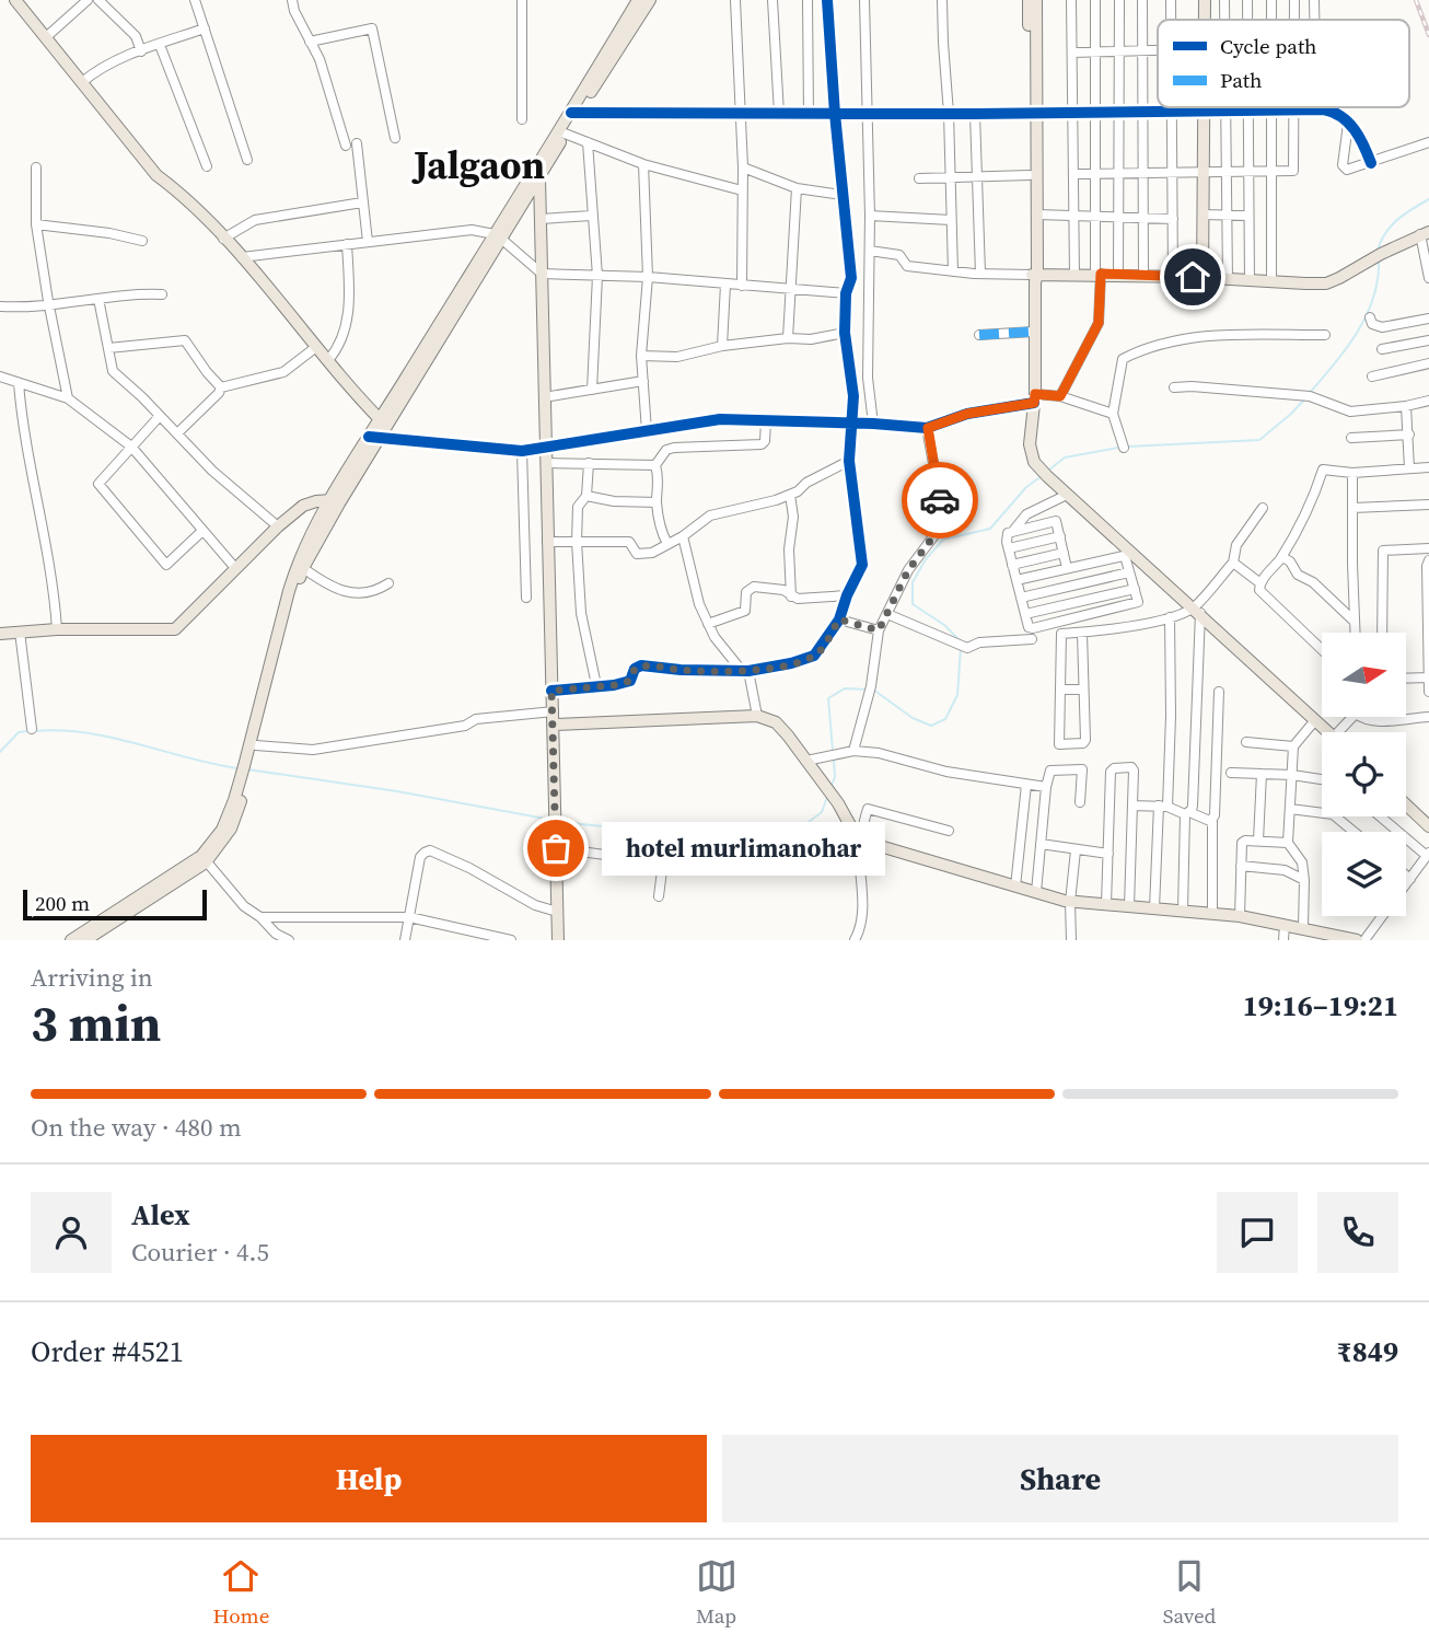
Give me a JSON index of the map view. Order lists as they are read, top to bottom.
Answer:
{
  "districts": ["Jalgaon"],
  "places": ["hotel murlimanohar"],
  "legend": ["Cycle path", "Path"],
  "scale_bar": "200 m",
  "north": "right",
  "page": {
    "bubble": "hotel murlimanohar",
    "scale": "200 m",
    "heading": ["3 min", "Arriving in", "19:16–19:21"],
    "panel": [
      "Alex",
      "Courier · 4.5",
      "Order #4521",
      "₹849"
    ],
    "bar": "On the way · 480 m",
    "buttons": ["Help", "Share"],
    "tabs": ["Home", "Map", "Saved"]
  }
}
